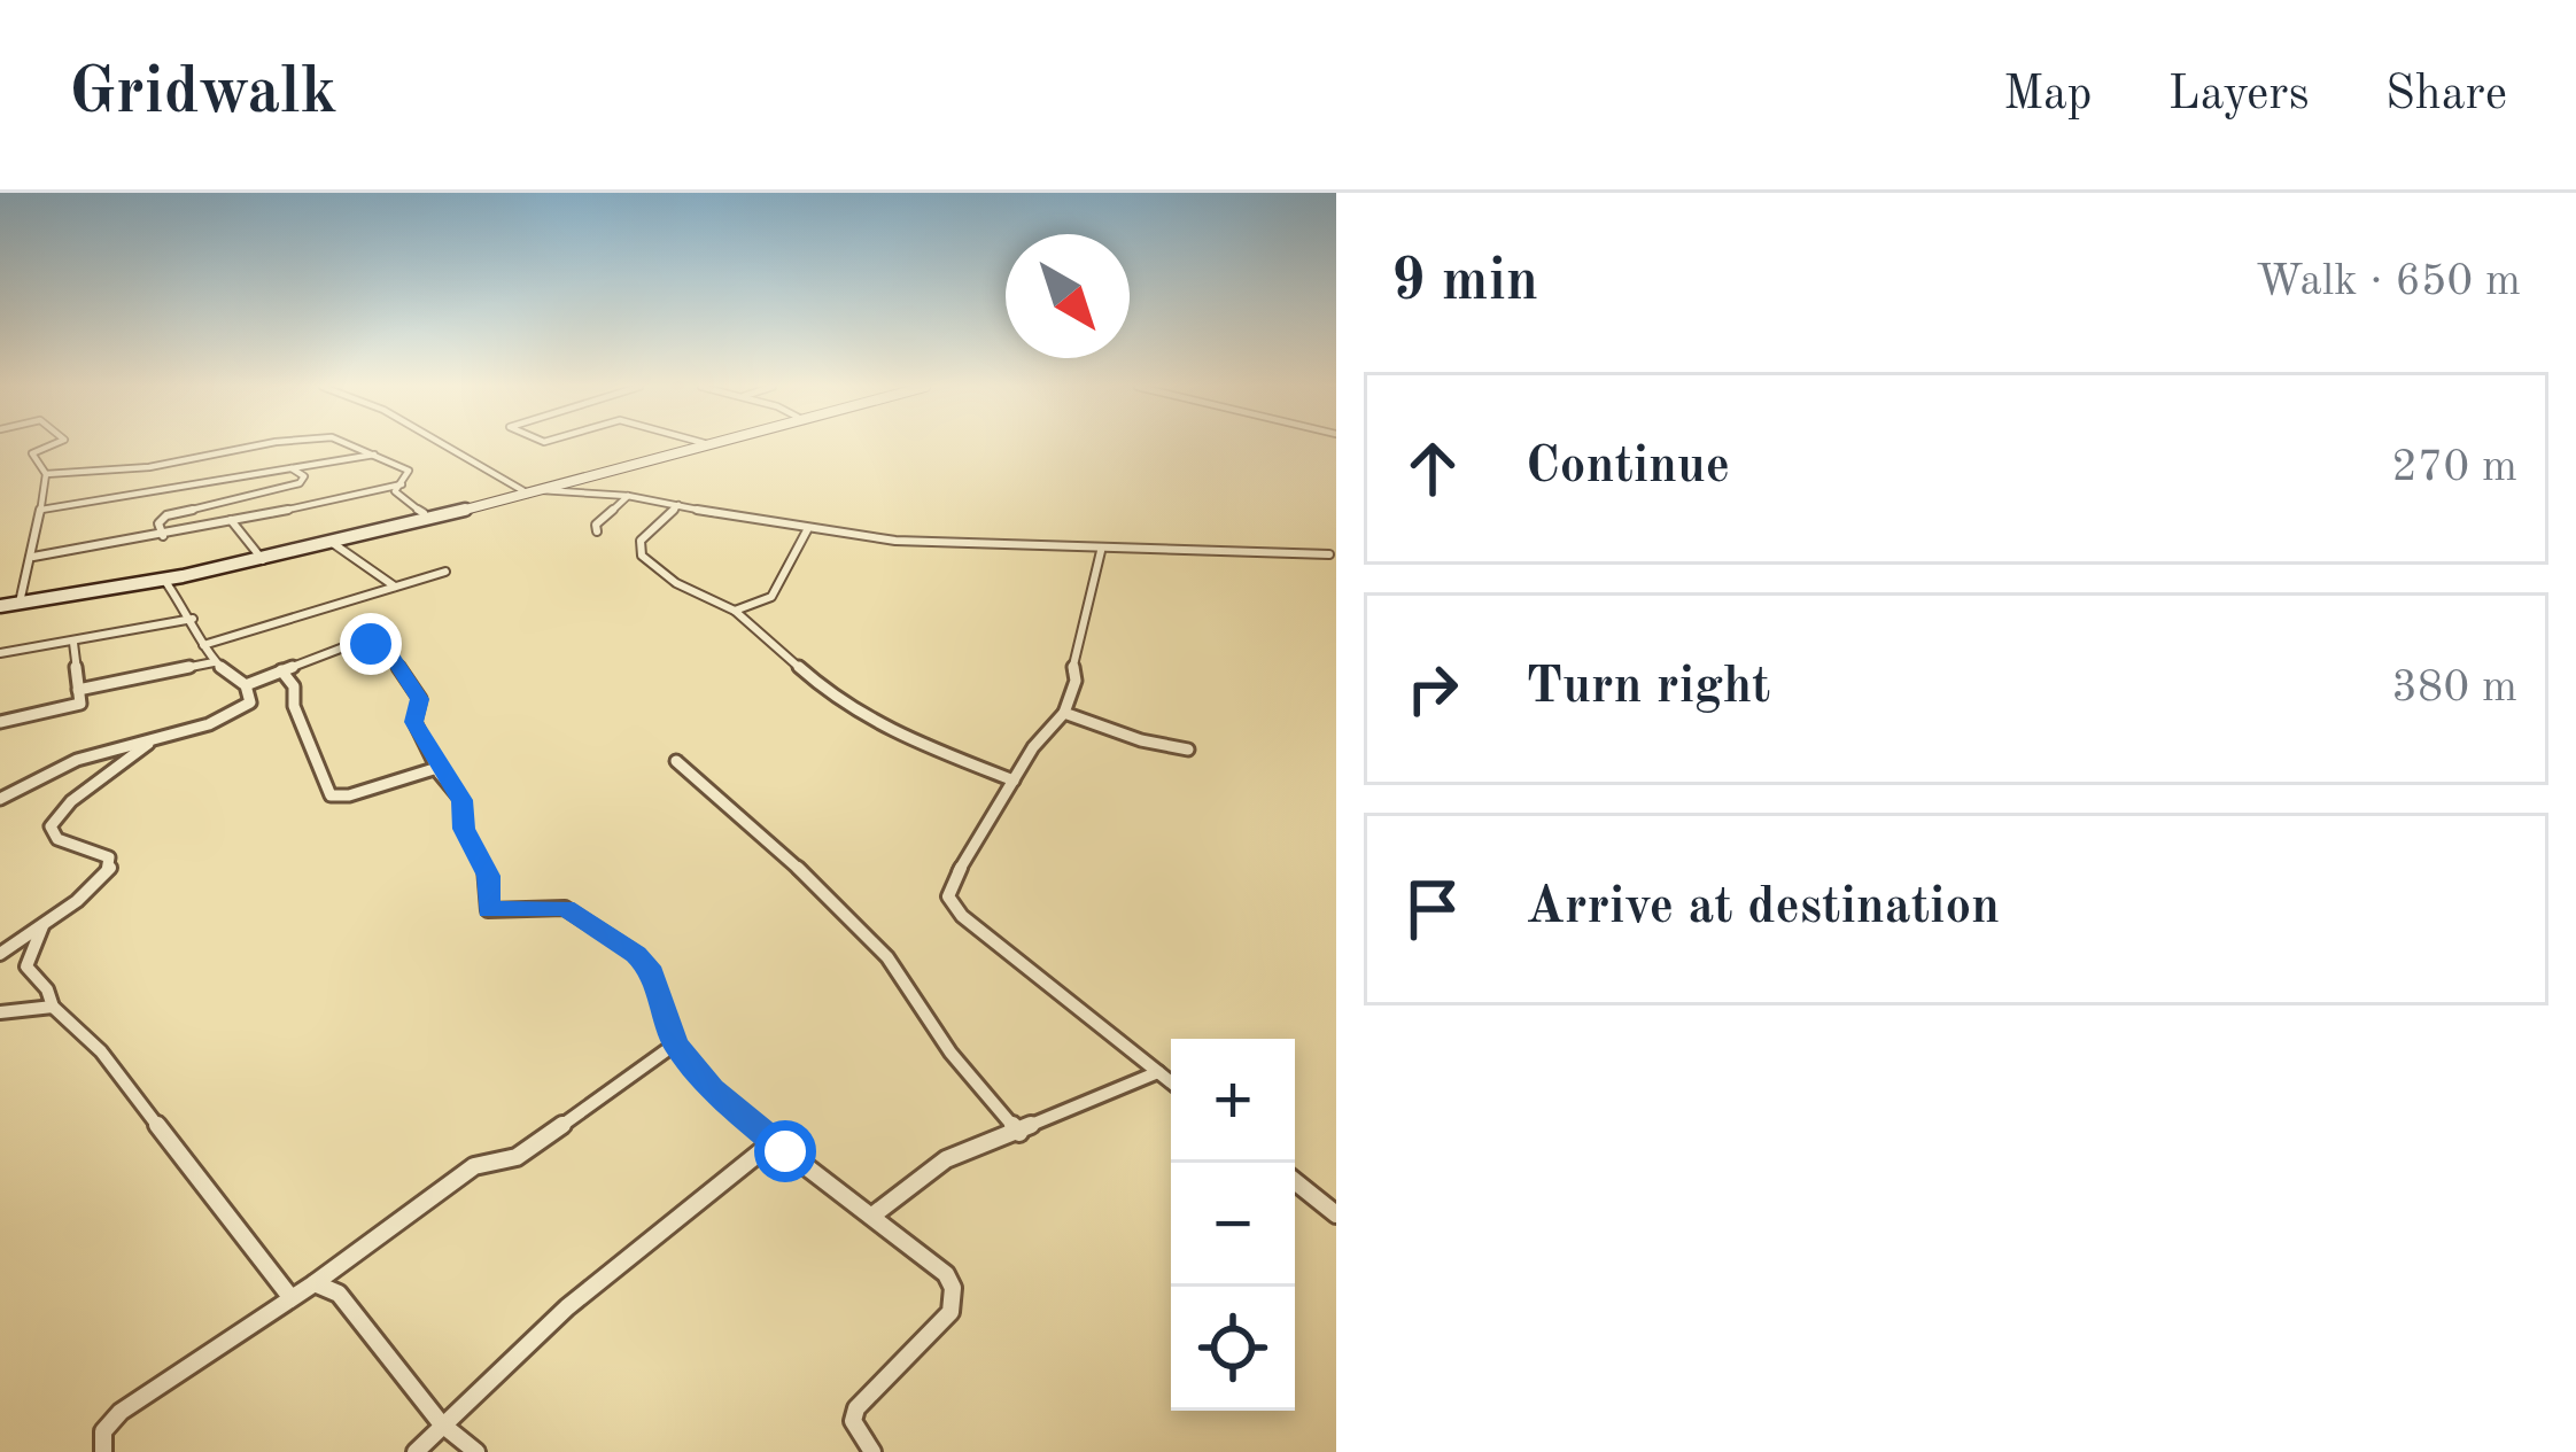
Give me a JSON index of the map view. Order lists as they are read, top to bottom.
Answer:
{
  "north": "bottom right",
  "page": {
    "header": "Gridwalk",
    "nav": ["Map", "Layers", "Share"],
    "heading": ["9 min", "Walk · 650 m"],
    "list": [
      ["Continue", "270 m"],
      ["Turn right", "380 m"],
      "Arrive at destination"
    ],
    "map_buttons": ["+", "−"]
  }
}
